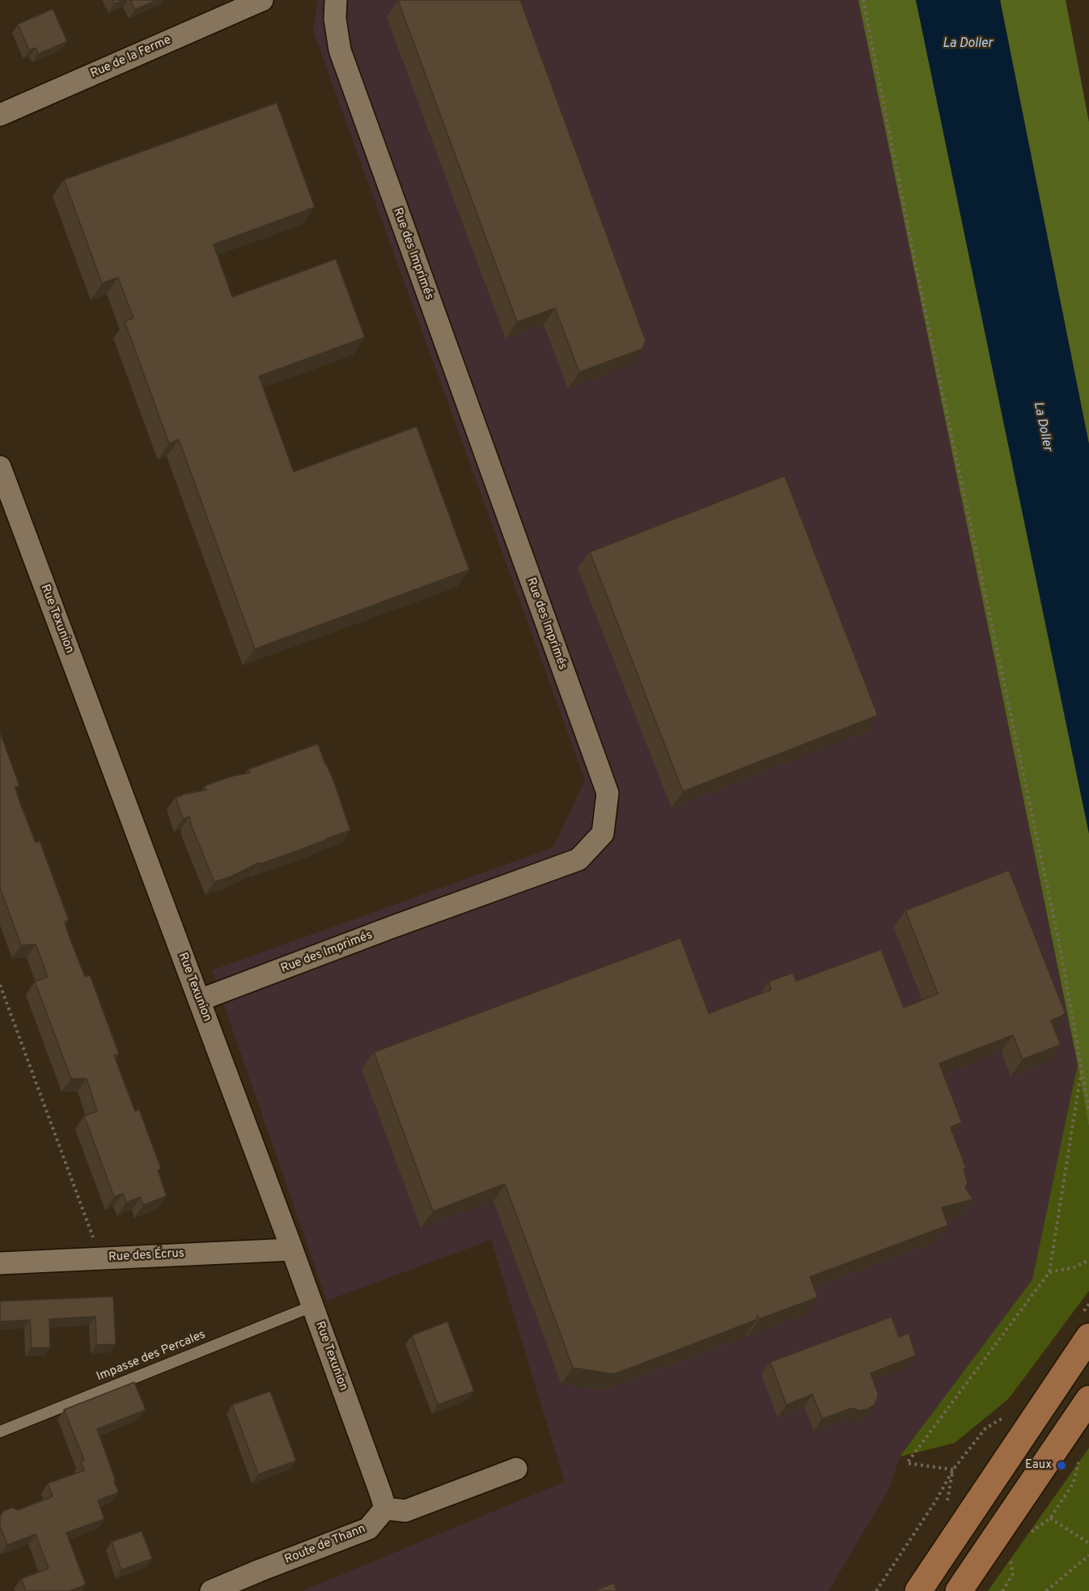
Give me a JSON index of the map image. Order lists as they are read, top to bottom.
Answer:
{
  "streets": {
    "street": [
      "Rue de la Ferme",
      "Rue des Imprimés",
      "Rue Texunion",
      "Rue des Écrus",
      "Route de Thann"
    ],
    "lane": ["Impasse des Percales"]
  },
  "crossings": [
    ["Rue des Imprimés", "Rue Texunion"],
    ["Rue Texunion", "Rue des Écrus"],
    ["Rue Texunion", "Impasse des Percales"],
    ["Rue Texunion", "Route de Thann"]
  ],
  "water": ["La Doller"],
  "places": ["Eaux"]
}
